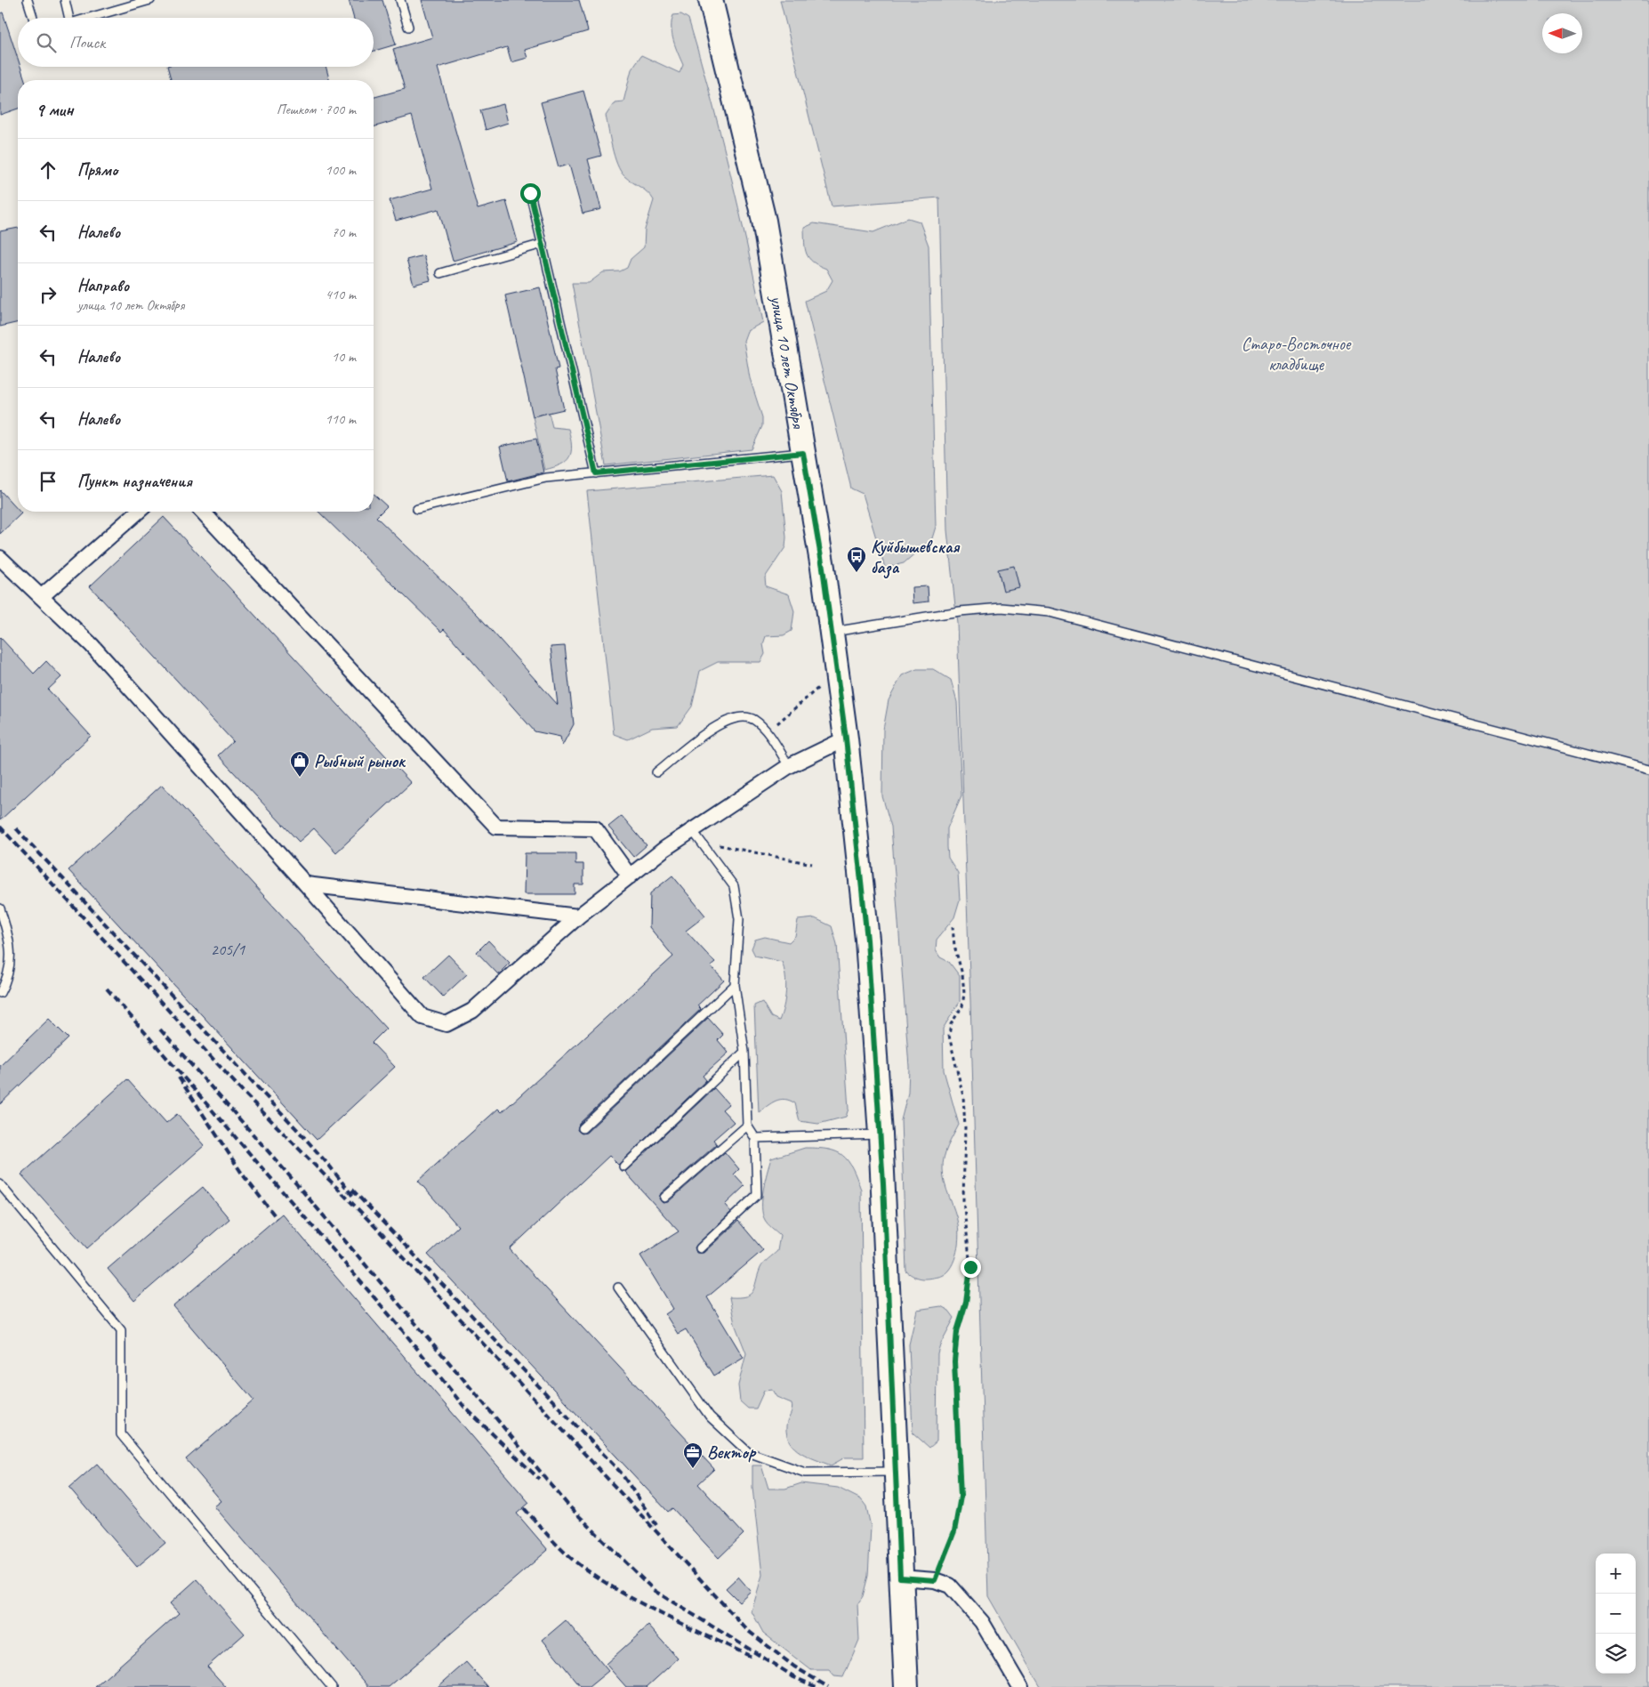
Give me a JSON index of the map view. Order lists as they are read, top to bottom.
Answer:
{
  "streets": {
    "main road": ["улица 10 лет Октября"]
  },
  "parks": ["Старо-Восточное кладбище"],
  "places": {
    "bus stop": ["Куйбышевская база"],
    "shop": ["Рыбный рынок"],
    "office": ["Вектор"]
  },
  "house_numbers": ["205/1"],
  "north": "left",
  "page": {
    "search": "Поиск",
    "heading": ["9 мин", "Пешком · 700 m"],
    "list": [
      ["Прямо", "100 m"],
      ["Налево", "70 m"],
      ["Направо", "улица 10 лет Октября", "410 m"],
      ["Налево", "10 m"],
      ["Налево", "110 m"],
      "Пункт назначения"
    ],
    "map_buttons": ["+", "−"]
  }
}
